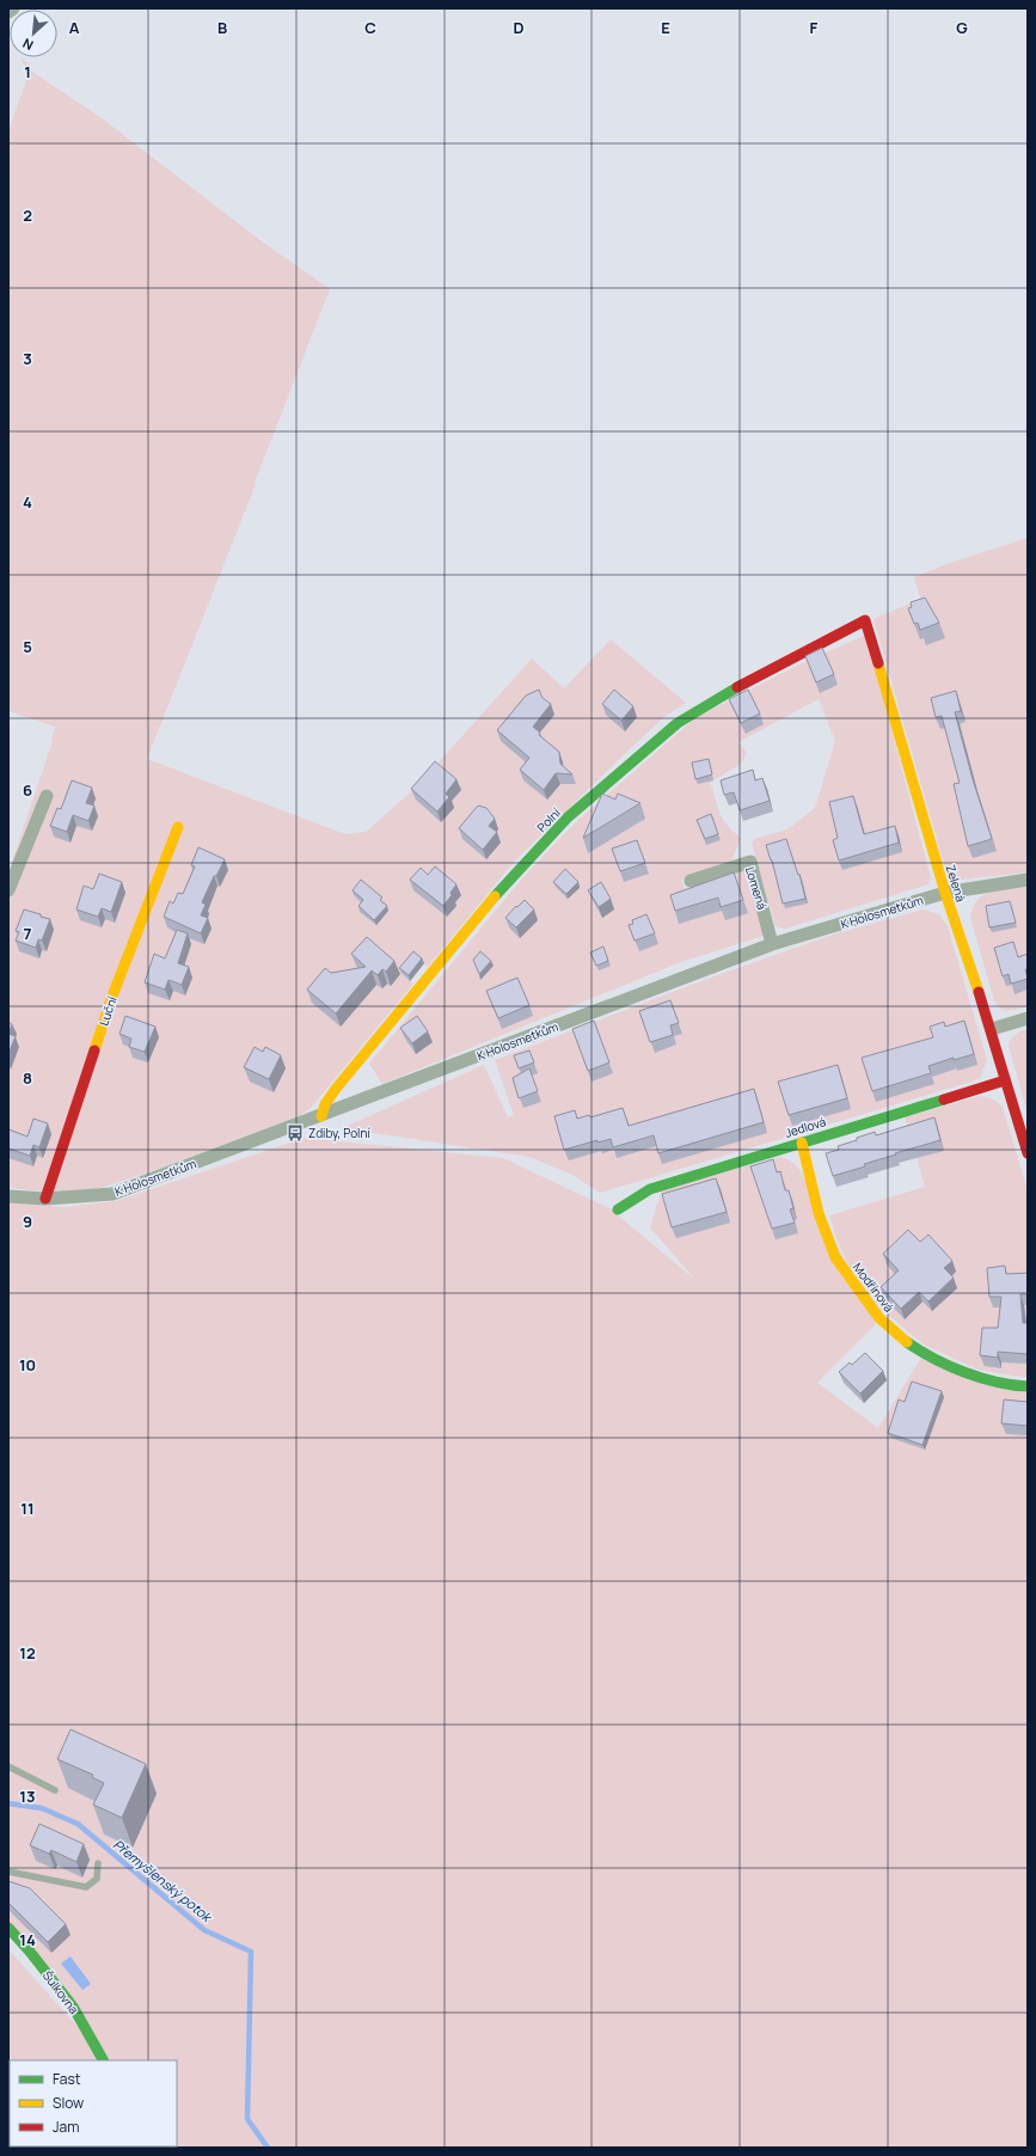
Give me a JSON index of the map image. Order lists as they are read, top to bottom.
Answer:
{
  "streets": {
    "street": [
      "Polní",
      "Zelená",
      "Lomená",
      "K Holosmetkům",
      "Luční",
      "Jedlová",
      "Modřínová",
      "Šulkovna"
    ]
  },
  "crossings": [
    ["Polní", "Zelená"],
    ["Polní", "K Holosmetkům"],
    ["Zelená", "K Holosmetkům"],
    ["Zelená", "Jedlová"],
    ["Lomená", "K Holosmetkům"],
    ["K Holosmetkům", "Luční"],
    ["Jedlová", "Modřínová"]
  ],
  "water": ["Přemyšlenský potok"],
  "places": {
    "bus stop": ["Zdiby, Polní"]
  },
  "legend": ["Fast", "Slow", "Jam"],
  "north": "bottom left",
  "grid": {
    "columns": [
      "A",
      "B",
      "C",
      "D",
      "E",
      "F",
      "G"
    ],
    "rows": [
      "1",
      "2",
      "3",
      "4",
      "5",
      "6",
      "7",
      "8",
      "9",
      "10",
      "11",
      "12",
      "13",
      "14"
    ]
  }
}
